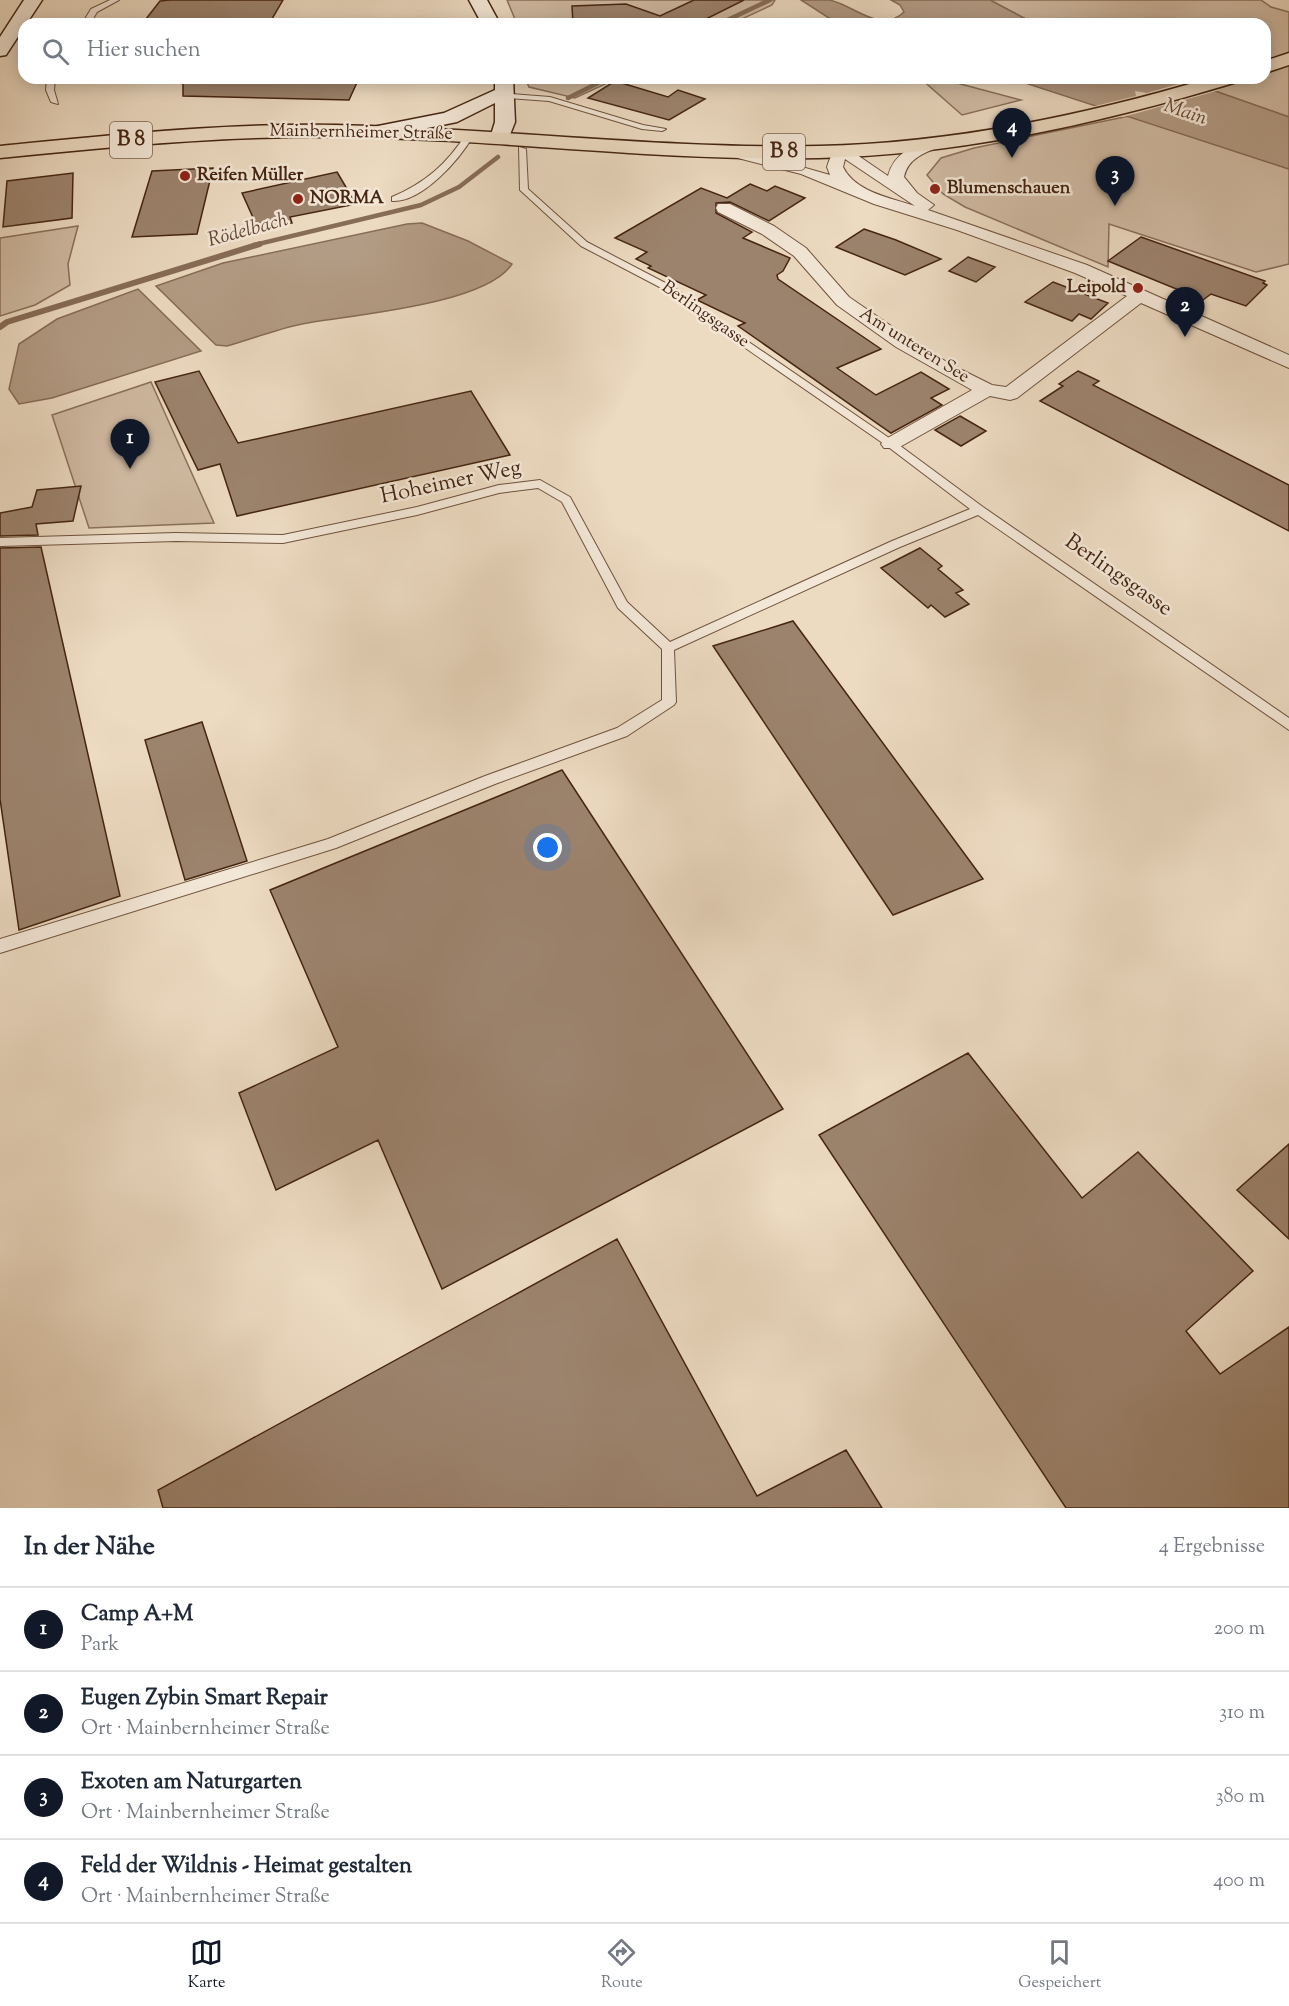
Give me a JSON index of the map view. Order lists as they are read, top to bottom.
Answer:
{
  "streets": {
    "main road": ["Mainbernheimer Straße", "B 8"],
    "street": ["Am unteren See"],
    "lane": ["Berlingsgasse", "Hoheimer Weg"]
  },
  "crossings": [
    ["Mainbernheimer Straße", "Am unteren See"]
  ],
  "water": ["Main", "Rödelbach"],
  "places": [
    "Reifen Müller",
    "Blumenschauen",
    "NORMA",
    "Leipold"
  ],
  "page": {
    "search": "Hier suchen",
    "pins": [
      "4",
      "3",
      "2",
      "1"
    ],
    "heading": ["In der Nähe", "4 Ergebnisse"],
    "list": [
      {
        "mark": "1",
        "name": "Camp A+M",
        "note": "Park",
        "value": "200 m"
      },
      {
        "mark": "2",
        "name": "Eugen Zybin Smart Repair",
        "note": "Ort · Mainbernheimer Straße",
        "value": "310 m"
      },
      {
        "mark": "3",
        "name": "Exoten am Naturgarten",
        "note": "Ort · Mainbernheimer Straße",
        "value": "380 m"
      },
      {
        "mark": "4",
        "name": "Feld der Wildnis - Heimat gestalten",
        "note": "Ort · Mainbernheimer Straße",
        "value": "400 m"
      }
    ],
    "nav": ["Karte", "Route", "Gespeichert"]
  }
}
